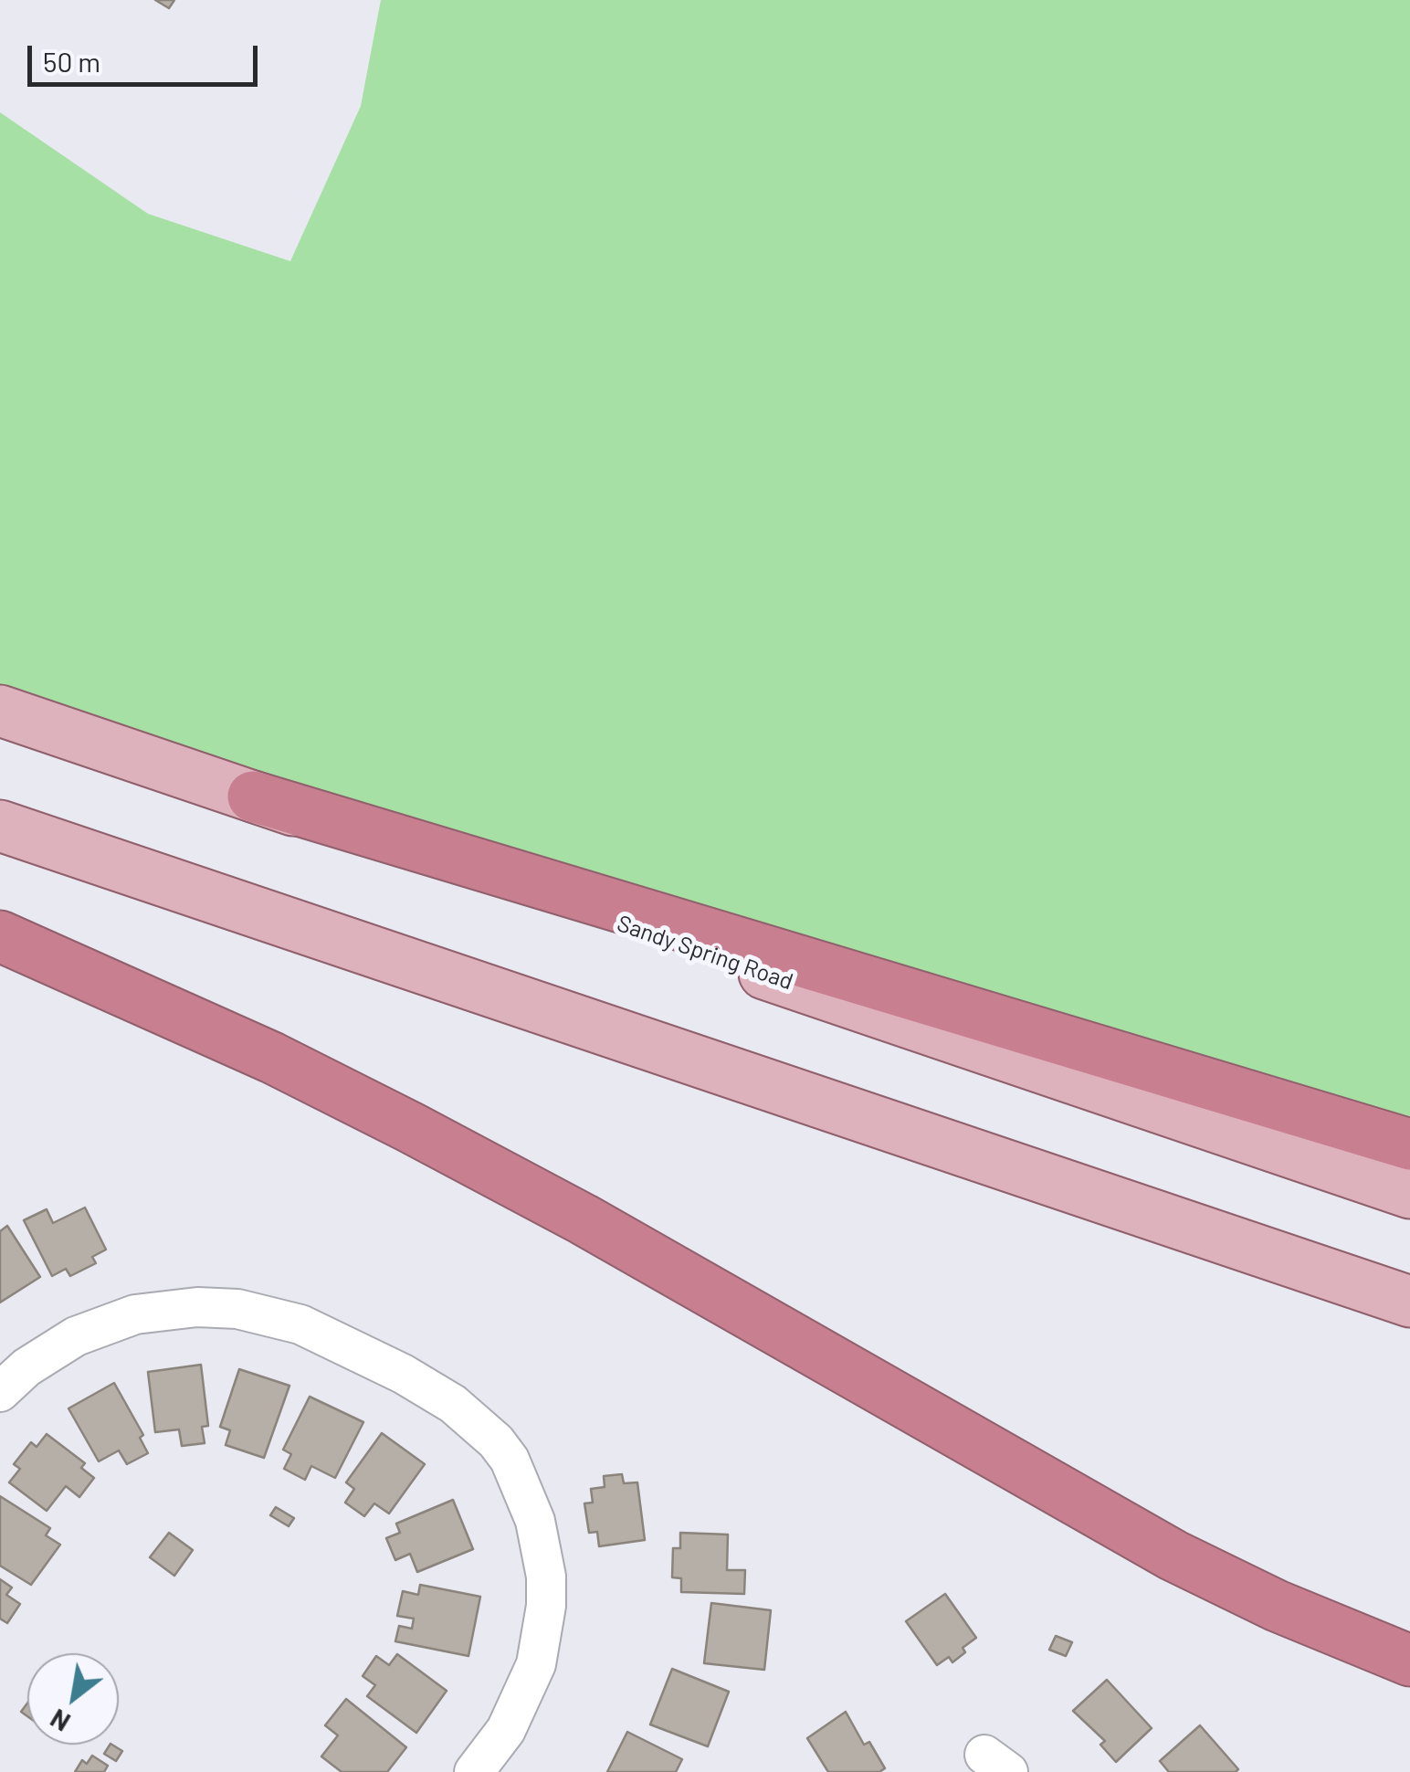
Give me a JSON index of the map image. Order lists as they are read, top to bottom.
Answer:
{
  "streets": {
    "main road": ["Sandy Spring Road"]
  },
  "scale_bar": "50 m",
  "north": "bottom left"
}
